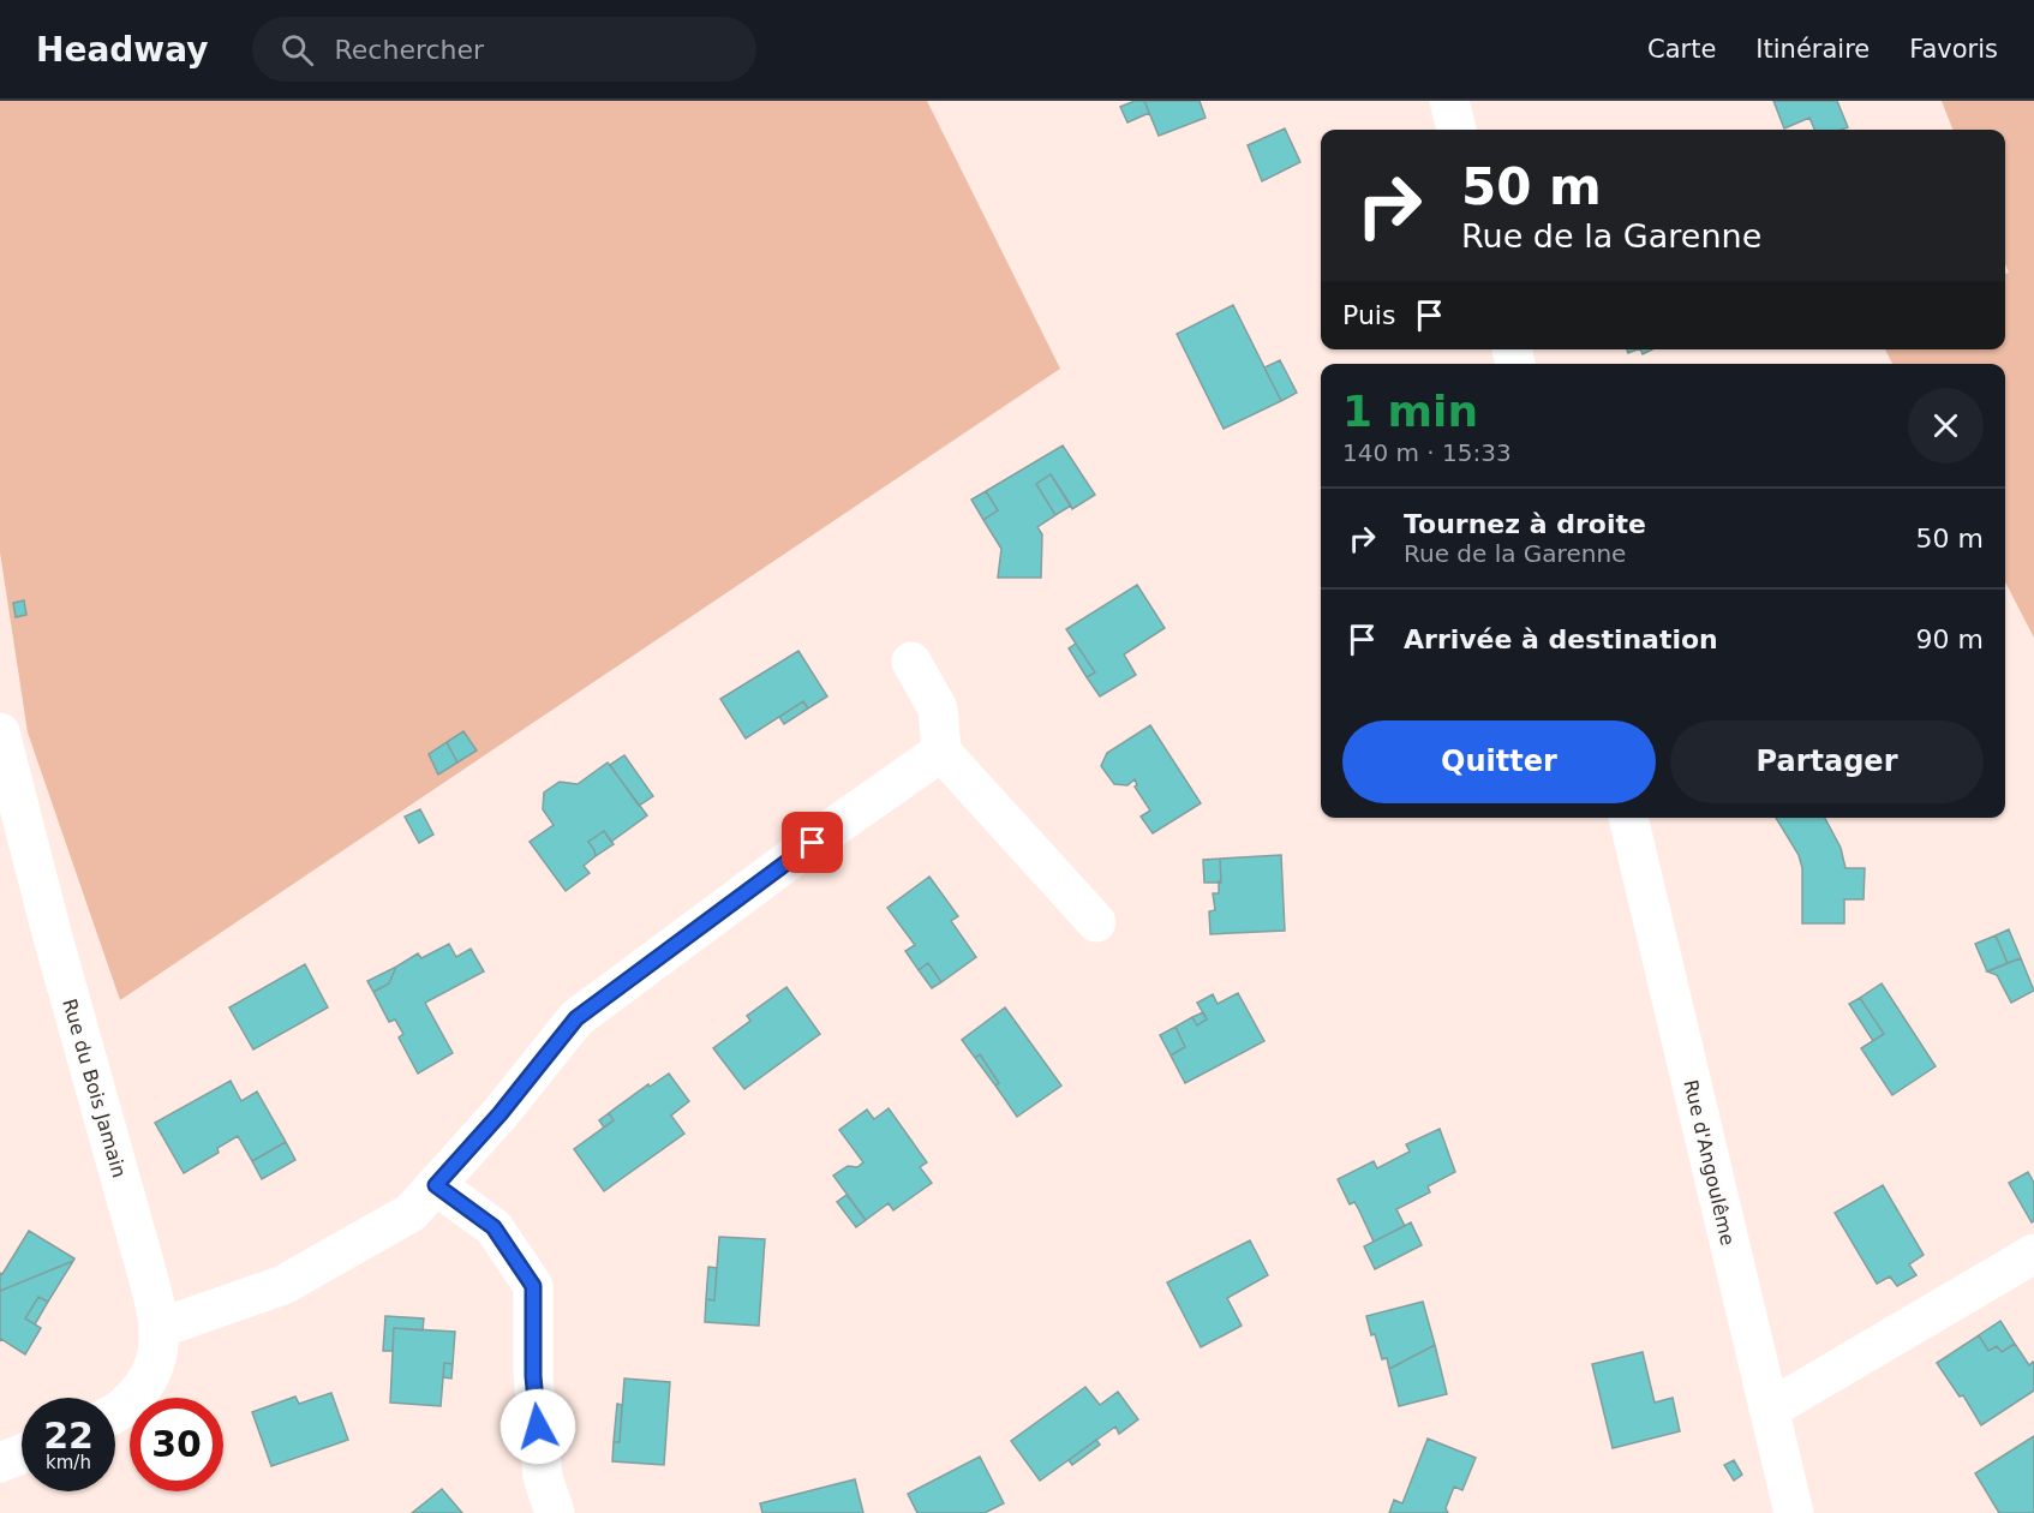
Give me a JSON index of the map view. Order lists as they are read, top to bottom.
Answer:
{
  "streets": {
    "street": ["Rue du Bois Jamain", "Rue d'Angoulême"]
  },
  "page": {
    "header": "Headway",
    "search": "Rechercher",
    "nav": ["Carte", "Itinéraire", "Favoris"],
    "turn": ["50 m", "Rue de la Garenne"],
    "then": "Puis",
    "heading": ["1 min", "140 m · 15:33"],
    "list": [
      {
        "name": "Tournez à droite",
        "note": "Rue de la Garenne",
        "value": "50 m"
      },
      {
        "name": "Arrivée à destination",
        "value": "90 m"
      }
    ],
    "buttons": ["Quitter", "Partager"],
    "speed": "22 km/h",
    "limit": "30"
  }
}
